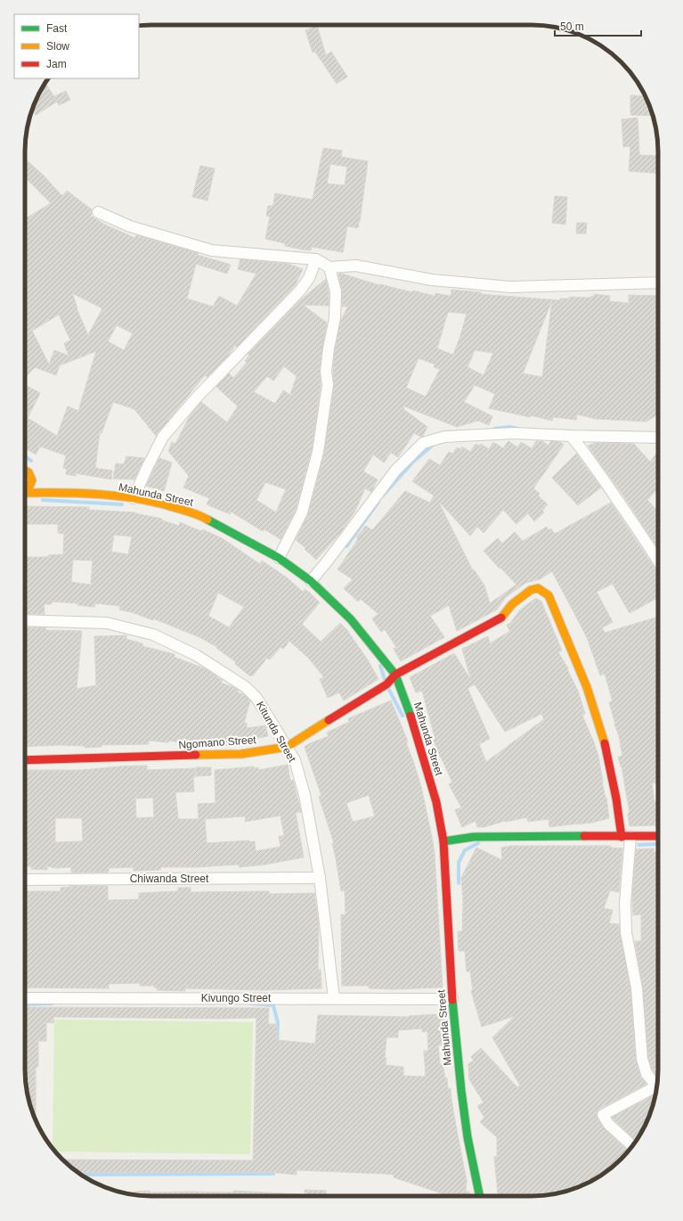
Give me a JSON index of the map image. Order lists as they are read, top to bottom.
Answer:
{
  "streets": {
    "street": [
      "Mahunda Street",
      "Kitunda Street",
      "Ngomano Street",
      "Chiwanda Street",
      "Kivungo Street"
    ]
  },
  "crossings": [
    ["Mahunda Street", "Ngomano Street"],
    ["Mahunda Street", "Kivungo Street"],
    ["Kitunda Street", "Ngomano Street"],
    ["Kitunda Street", "Chiwanda Street"],
    ["Kitunda Street", "Kivungo Street"]
  ],
  "legend": ["Fast", "Slow", "Jam"],
  "scale_bar": "50 m"
}
